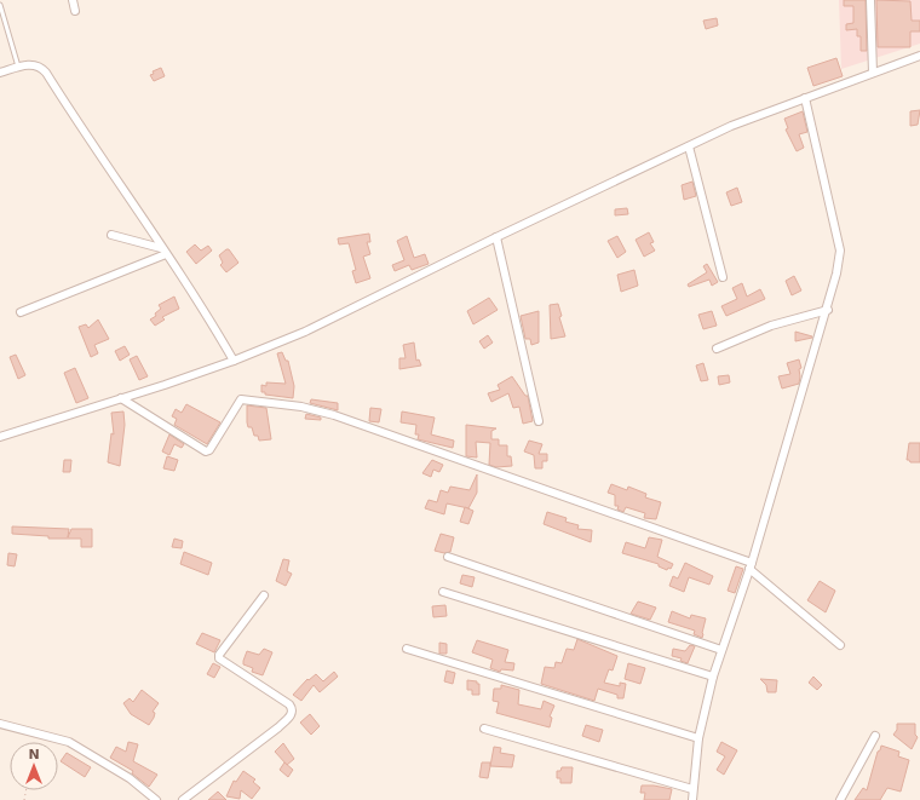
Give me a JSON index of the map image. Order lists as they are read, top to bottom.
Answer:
{
  "north": "top"
}
